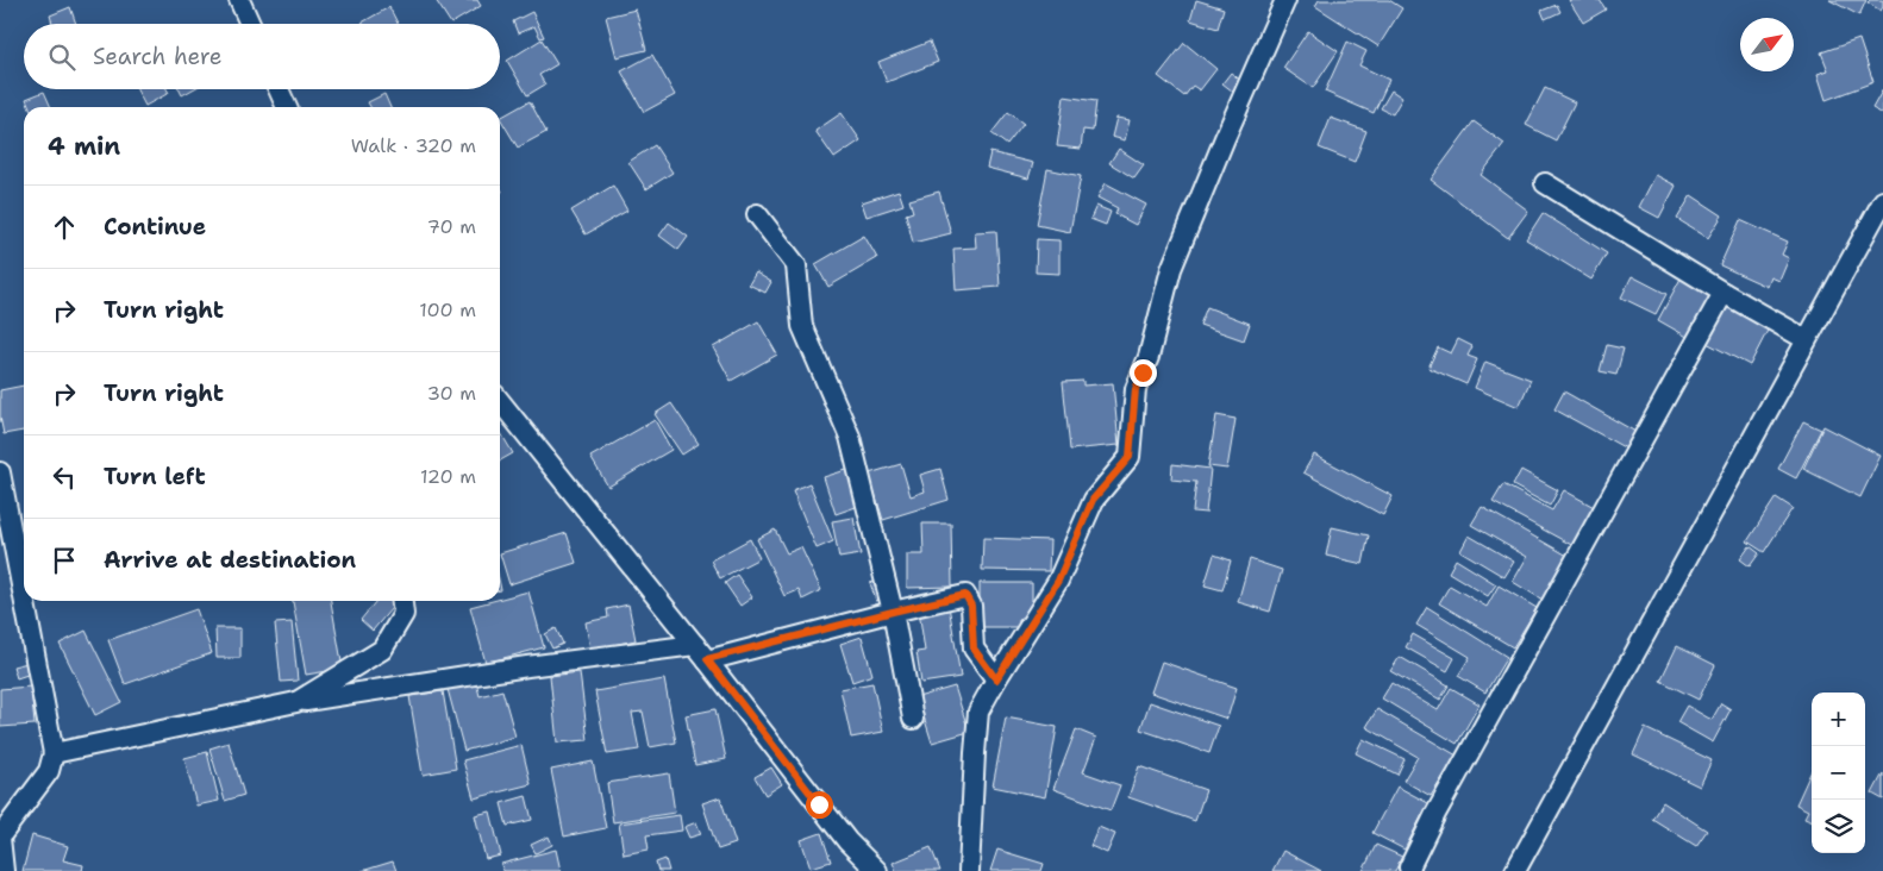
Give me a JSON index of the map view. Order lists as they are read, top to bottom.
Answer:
{
  "north": "top right",
  "page": {
    "search": "Search here",
    "heading": ["4 min", "Walk · 320 m"],
    "list": [
      ["Continue", "70 m"],
      ["Turn right", "100 m"],
      ["Turn right", "30 m"],
      ["Turn left", "120 m"],
      "Arrive at destination"
    ],
    "map_buttons": ["+", "−"]
  }
}
